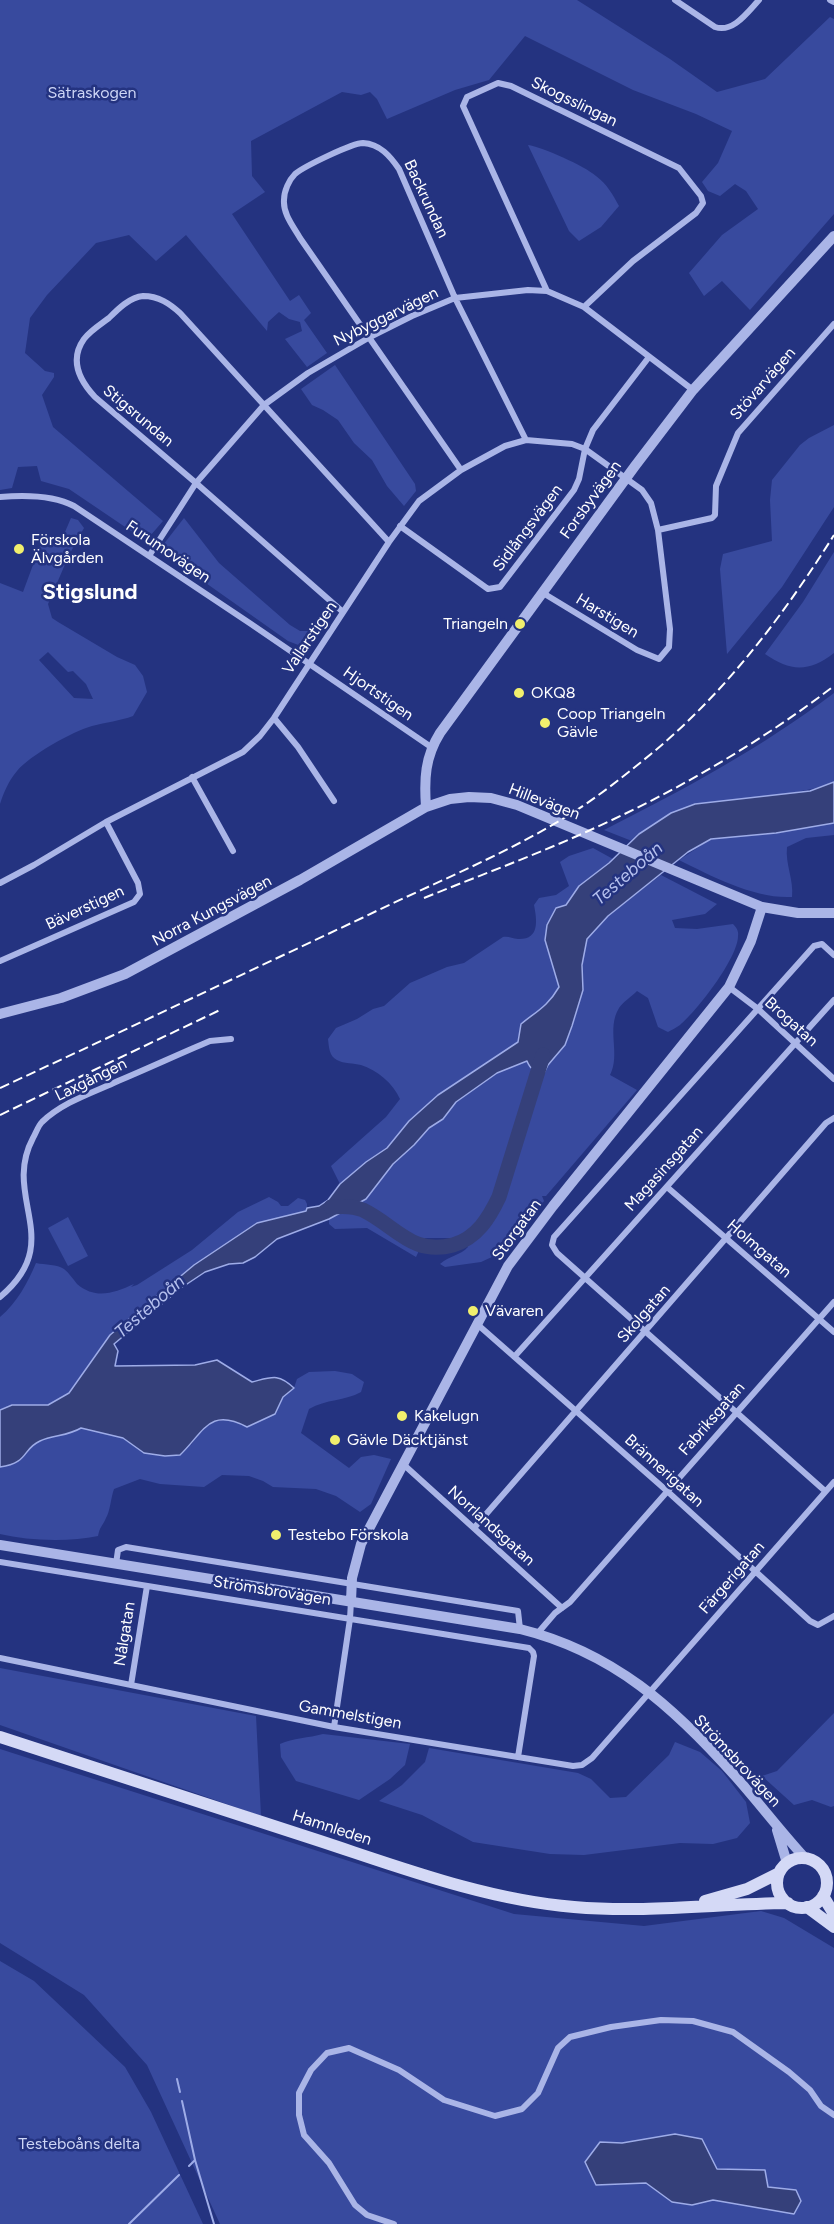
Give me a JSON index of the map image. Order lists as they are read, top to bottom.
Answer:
{
  "streets": {
    "main road": ["Hamnleden"],
    "street": [
      "Skogsslingan",
      "Backrundan",
      "Nybyggarvägen",
      "Stövarvägen",
      "Stigsrundan",
      "Forsbyvägen",
      "Sidlångsvägen",
      "Furumovägen",
      "Harstigen",
      "Vallarstigen",
      "Hjortstigen",
      "Hillevägen",
      "Bäverstigen",
      "Norra Kungsvägen",
      "Brogatan",
      "Laxgången",
      "Magasinsgatan",
      "Storgatan",
      "Holmgatan",
      "Skolgatan",
      "Fabriksgatan",
      "Brännerigatan",
      "Norrlandsgatan",
      "Färgerigatan",
      "Strömsbrovägen",
      "Nålgatan",
      "Gammelstigen"
    ]
  },
  "crossings": [
    ["Skogsslingan", "Nybyggarvägen"],
    ["Backrundan", "Nybyggarvägen"],
    ["Backrundan", "Vallarstigen"],
    ["Nybyggarvägen", "Stigsrundan"],
    ["Nybyggarvägen", "Forsbyvägen"],
    ["Nybyggarvägen", "Sidlångsvägen"],
    ["Nybyggarvägen", "Furumovägen"],
    ["Stövarvägen", "Vallarstigen"],
    ["Stigsrundan", "Vallarstigen"],
    ["Forsbyvägen", "Harstigen"],
    ["Forsbyvägen", "Vallarstigen"],
    ["Forsbyvägen", "Hjortstigen"],
    ["Forsbyvägen", "Hillevägen"],
    ["Forsbyvägen", "Norra Kungsvägen"],
    ["Sidlångsvägen", "Vallarstigen"],
    ["Furumovägen", "Vallarstigen"],
    ["Furumovägen", "Hjortstigen"],
    ["Harstigen", "Vallarstigen"],
    ["Vallarstigen", "Hjortstigen"],
    ["Vallarstigen", "Bäverstigen"],
    ["Hillevägen", "Norra Kungsvägen"],
    ["Hillevägen", "Storgatan"],
    ["Brogatan", "Magasinsgatan"],
    ["Brogatan", "Storgatan"],
    ["Magasinsgatan", "Holmgatan"],
    ["Magasinsgatan", "Brännerigatan"],
    ["Storgatan", "Brännerigatan"],
    ["Storgatan", "Norrlandsgatan"],
    ["Storgatan", "Strömsbrovägen"],
    ["Holmgatan", "Skolgatan"],
    ["Holmgatan", "Fabriksgatan"],
    ["Skolgatan", "Brännerigatan"],
    ["Skolgatan", "Norrlandsgatan"],
    ["Fabriksgatan", "Brännerigatan"],
    ["Fabriksgatan", "Norrlandsgatan"],
    ["Fabriksgatan", "Strömsbrovägen"],
    ["Brännerigatan", "Färgerigatan"],
    ["Färgerigatan", "Strömsbrovägen"],
    ["Färgerigatan", "Gammelstigen"],
    ["Strömsbrovägen", "Nålgatan"],
    ["Strömsbrovägen", "Gammelstigen"],
    ["Strömsbrovägen", "Hamnleden"],
    ["Nålgatan", "Gammelstigen"]
  ],
  "districts": ["Stigslund"],
  "water": ["Testeboån"],
  "parks": ["Sätraskogen", "Testeboåns delta"],
  "places": [
    "Förskola Älvgården",
    "Triangeln",
    "OKQ8",
    "Coop Triangeln Gävle",
    "Vävaren",
    "Kakelugn",
    "Gävle Däcktjänst",
    "Testebo Förskola"
  ]
}
